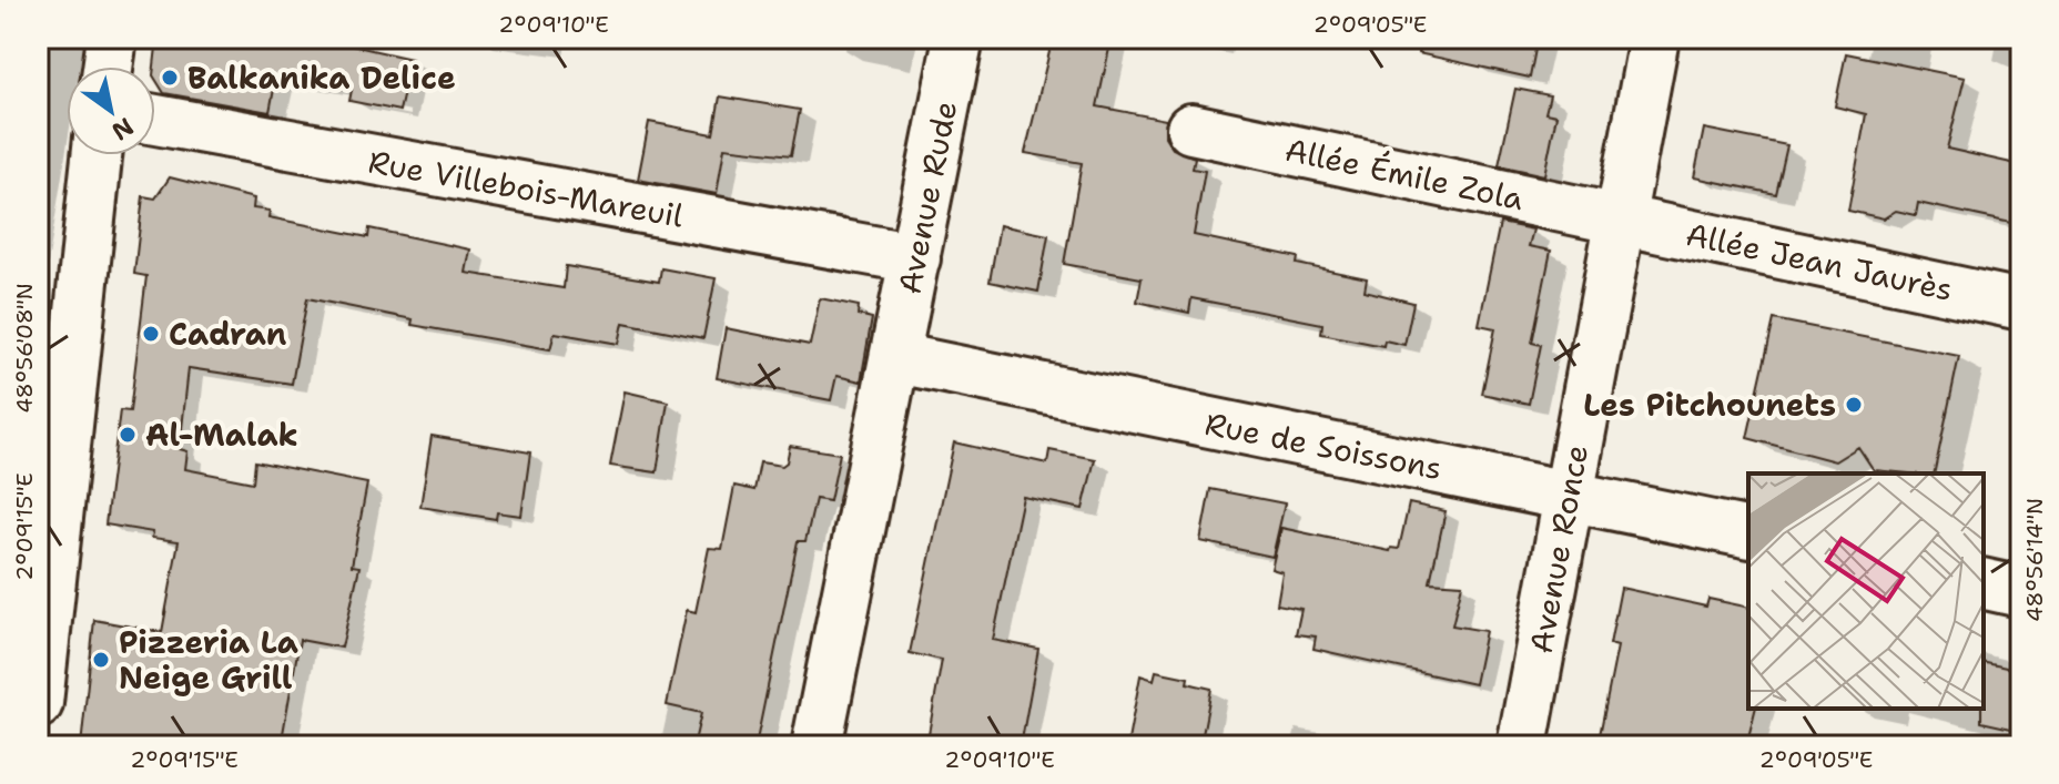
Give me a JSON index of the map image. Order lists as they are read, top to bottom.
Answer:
{
  "streets": {
    "street": [
      "Allée Émile Zola",
      "Rue Villebois-Mareuil",
      "Avenue Rude",
      "Allée Jean Jaurès",
      "Rue de Soissons",
      "Avenue Ronce"
    ]
  },
  "crossings": [
    ["Allée Émile Zola", "Allée Jean Jaurès"],
    ["Allée Émile Zola", "Avenue Ronce"],
    ["Rue Villebois-Mareuil", "Avenue Rude"],
    ["Avenue Rude", "Rue de Soissons"],
    ["Allée Jean Jaurès", "Avenue Ronce"],
    ["Rue de Soissons", "Avenue Ronce"]
  ],
  "places": [
    "Balkanika Delice",
    "Cadran",
    "Les Pitchounets",
    "Al-Malak",
    "Pizzeria La Neige Grill"
  ],
  "north": "bottom right",
  "coordinates": [
    "2°09'10\"E",
    "2°09'05\"E",
    "48°56'08\"N",
    "2°09'15\"E",
    "48°56'14\"N"
  ]
}
